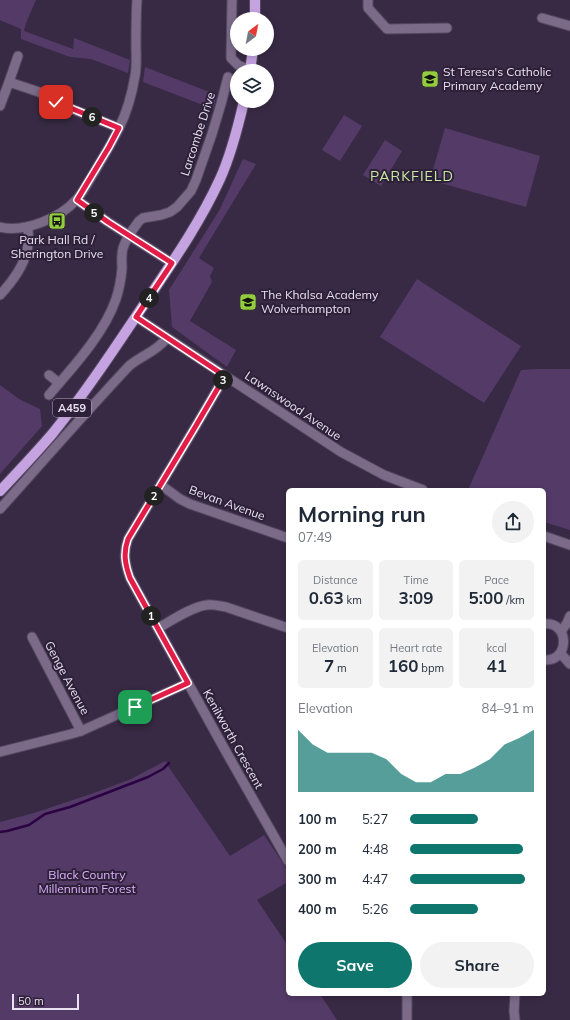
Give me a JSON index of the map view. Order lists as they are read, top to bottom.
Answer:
{
  "streets": {
    "main road": ["A459"],
    "street": [
      "Larcombe Drive",
      "Lawnswood Avenue",
      "Bevan Avenue",
      "Genge Avenue",
      "Kenilworth Crescent"
    ]
  },
  "crossings": [
    ["Lawnswood Avenue", "A459"],
    ["Lawnswood Avenue", "Kenilworth Crescent"],
    ["Bevan Avenue", "Kenilworth Crescent"]
  ],
  "districts": ["PARKFIELD"],
  "parks": ["Black Country Millennium Forest"],
  "places": {
    "school or university": ["St Teresa's Catholic Primary Academy", "The Khalsa Academy Wolverhampton"],
    "bus stop": ["Park Hall Rd / Sherington Drive"]
  },
  "scale_bar": "50 m",
  "north": "top right",
  "page": {
    "pins": [
      "6",
      "5",
      "4",
      "3",
      "2",
      "1"
    ],
    "heading": ["Morning run", "07:49"],
    "stats": [
      ["Distance", "0.63 km"],
      ["Time", "3:09"],
      ["Pace", "5:00 /km"],
      ["Elevation", "7 m"],
      ["Heart rate", "160 bpm"],
      ["kcal", "41"]
    ],
    "chart": ["Elevation", "84–91 m"],
    "list": [
      {
        "name": "100 m",
        "note": "5:27"
      },
      {
        "name": "200 m",
        "note": "4:48"
      },
      {
        "name": "300 m",
        "note": "4:47"
      },
      {
        "name": "400 m",
        "note": "5:26"
      }
    ],
    "buttons": ["Save", "Share"],
    "scale": "50 m"
  }
}
